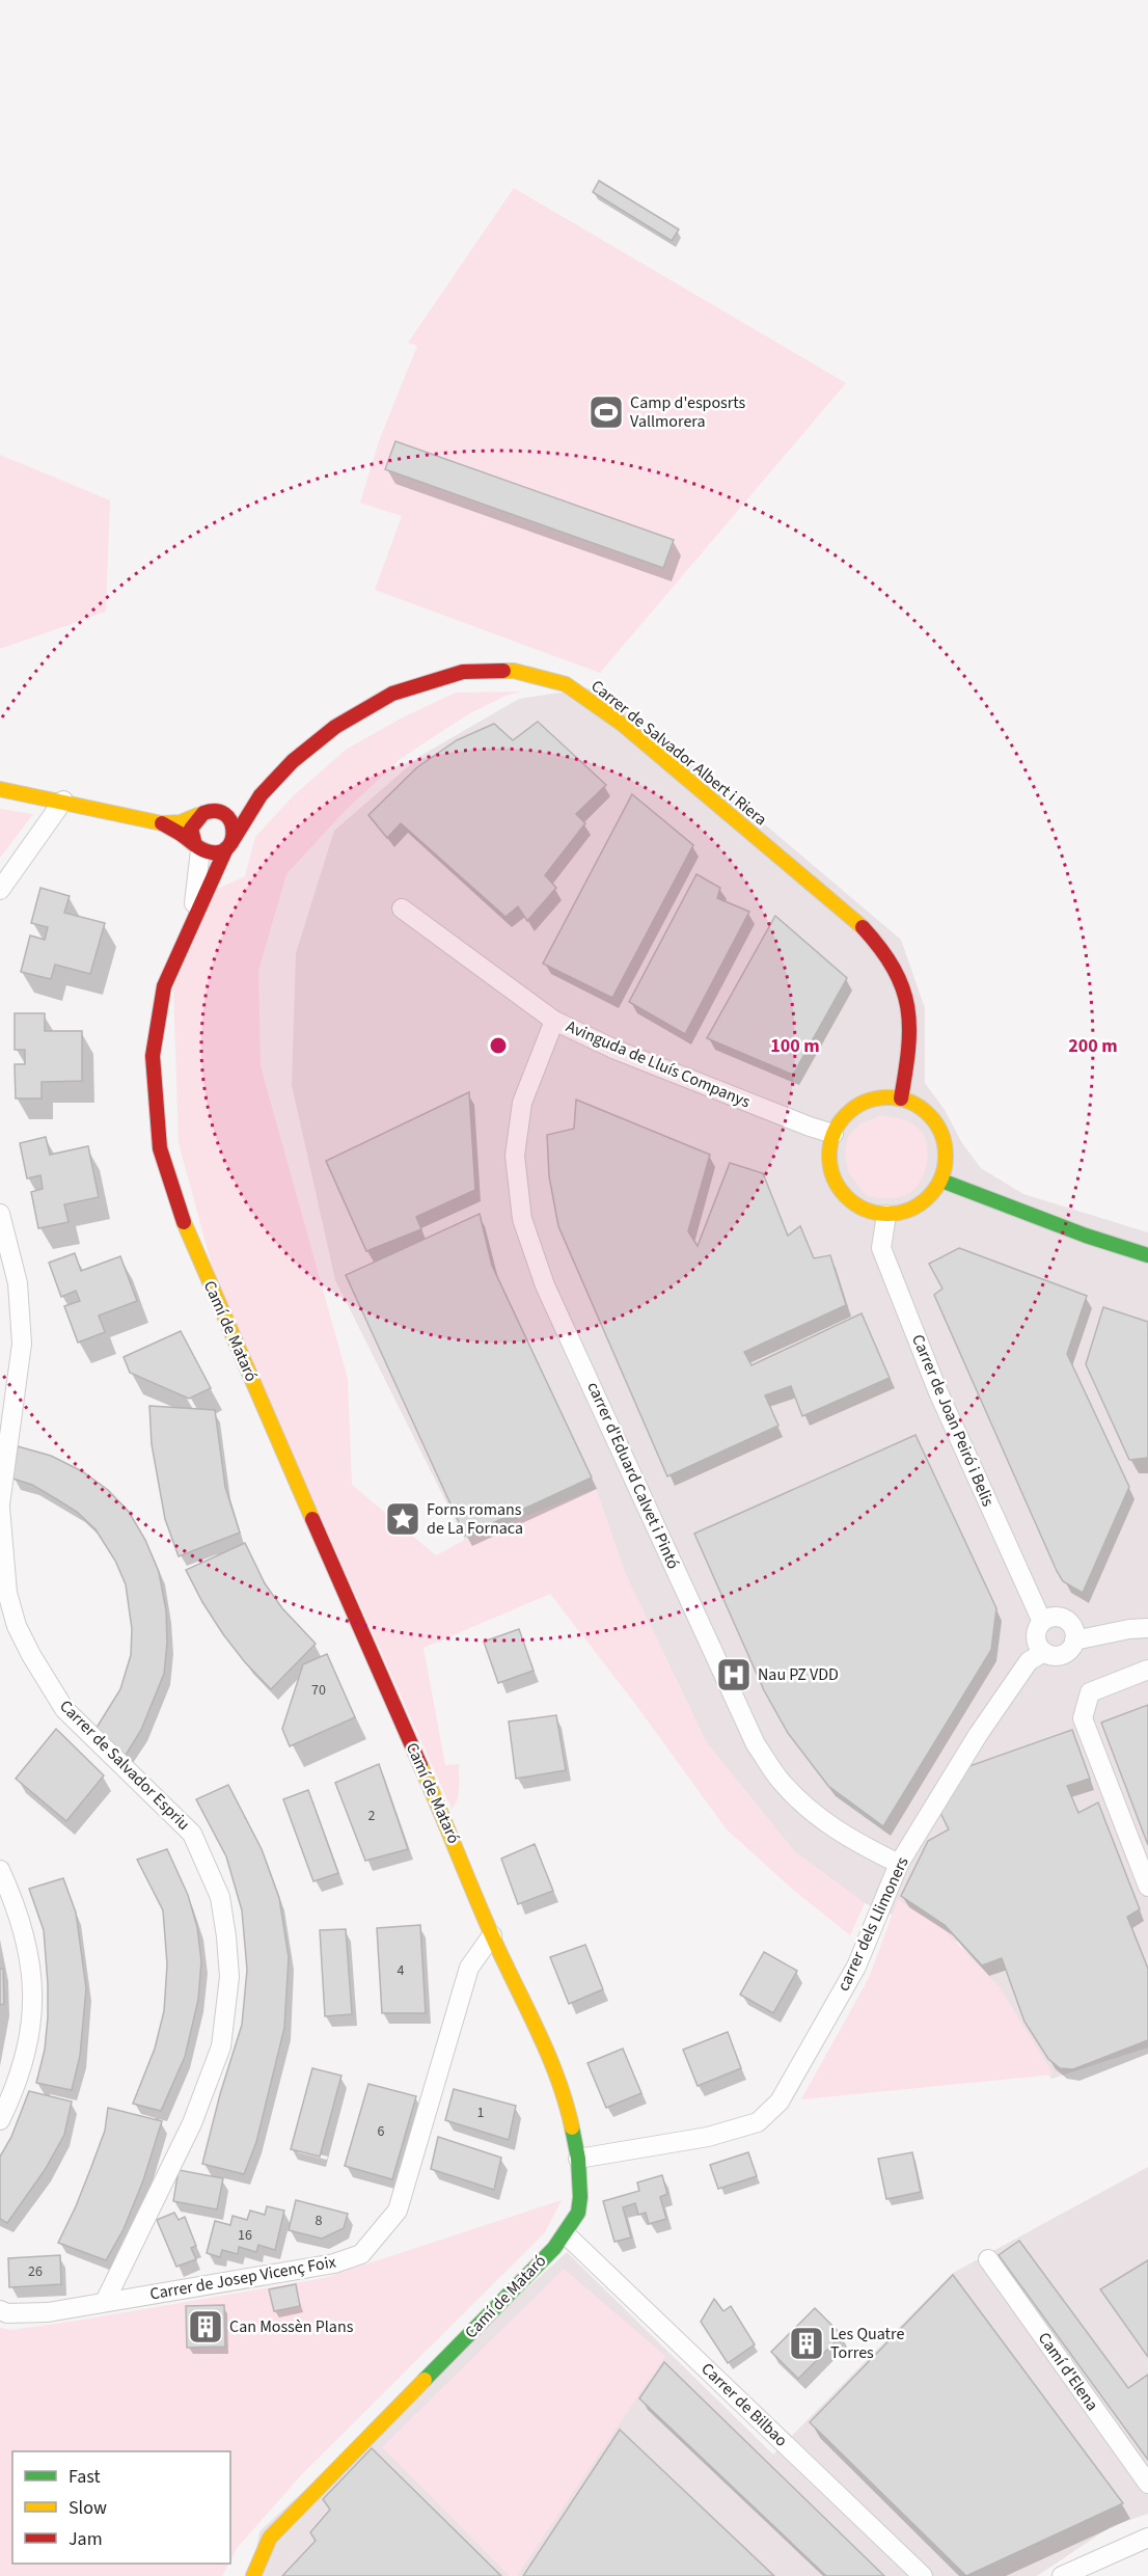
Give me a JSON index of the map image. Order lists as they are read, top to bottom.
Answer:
{
  "streets": {
    "street": [
      "Carrer de Salvador Albert i Riera",
      "Avinguda de Lluís Companys",
      "Camí de Mataró",
      "Carrer de Joan Peiró i Belis",
      "carrer d'Eduard Calvet i Pintó",
      "Carrer de Salvador Espriu",
      "carrer dels Llimoners",
      "Carrer de Josep Vicenç Foix",
      "Camí d'Elena",
      "Carrer de Bilbao"
    ]
  },
  "crossings": [
    ["Carrer de Salvador Albert i Riera", "Avinguda de Lluís Companys"],
    ["Carrer de Salvador Albert i Riera", "Camí de Mataró"],
    ["Carrer de Salvador Albert i Riera", "Carrer de Joan Peiró i Belis"],
    ["Avinguda de Lluís Companys", "Carrer de Joan Peiró i Belis"],
    ["Avinguda de Lluís Companys", "carrer d'Eduard Calvet i Pintó"],
    ["Camí de Mataró", "carrer dels Llimoners"],
    ["Camí de Mataró", "Carrer de Josep Vicenç Foix"],
    ["Camí de Mataró", "Carrer de Bilbao"],
    ["Carrer de Joan Peiró i Belis", "carrer dels Llimoners"],
    ["carrer d'Eduard Calvet i Pintó", "carrer dels Llimoners"],
    ["Carrer de Salvador Espriu", "Carrer de Josep Vicenç Foix"]
  ],
  "places": {
    "sports": ["Camp d'esposrts Vallmorera"],
    "place": ["Forns romans de La Fornaca"],
    "hospital": ["Nau PZ VDD"],
    "building": ["Can Mossèn Plans", "Les Quatre Torres"]
  },
  "house_numbers": [
    "70",
    "2",
    "4",
    "1",
    "6",
    "8",
    "16",
    "26"
  ],
  "legend": ["Fast", "Slow", "Jam"],
  "rings": ["100 m", "200 m"]
}
